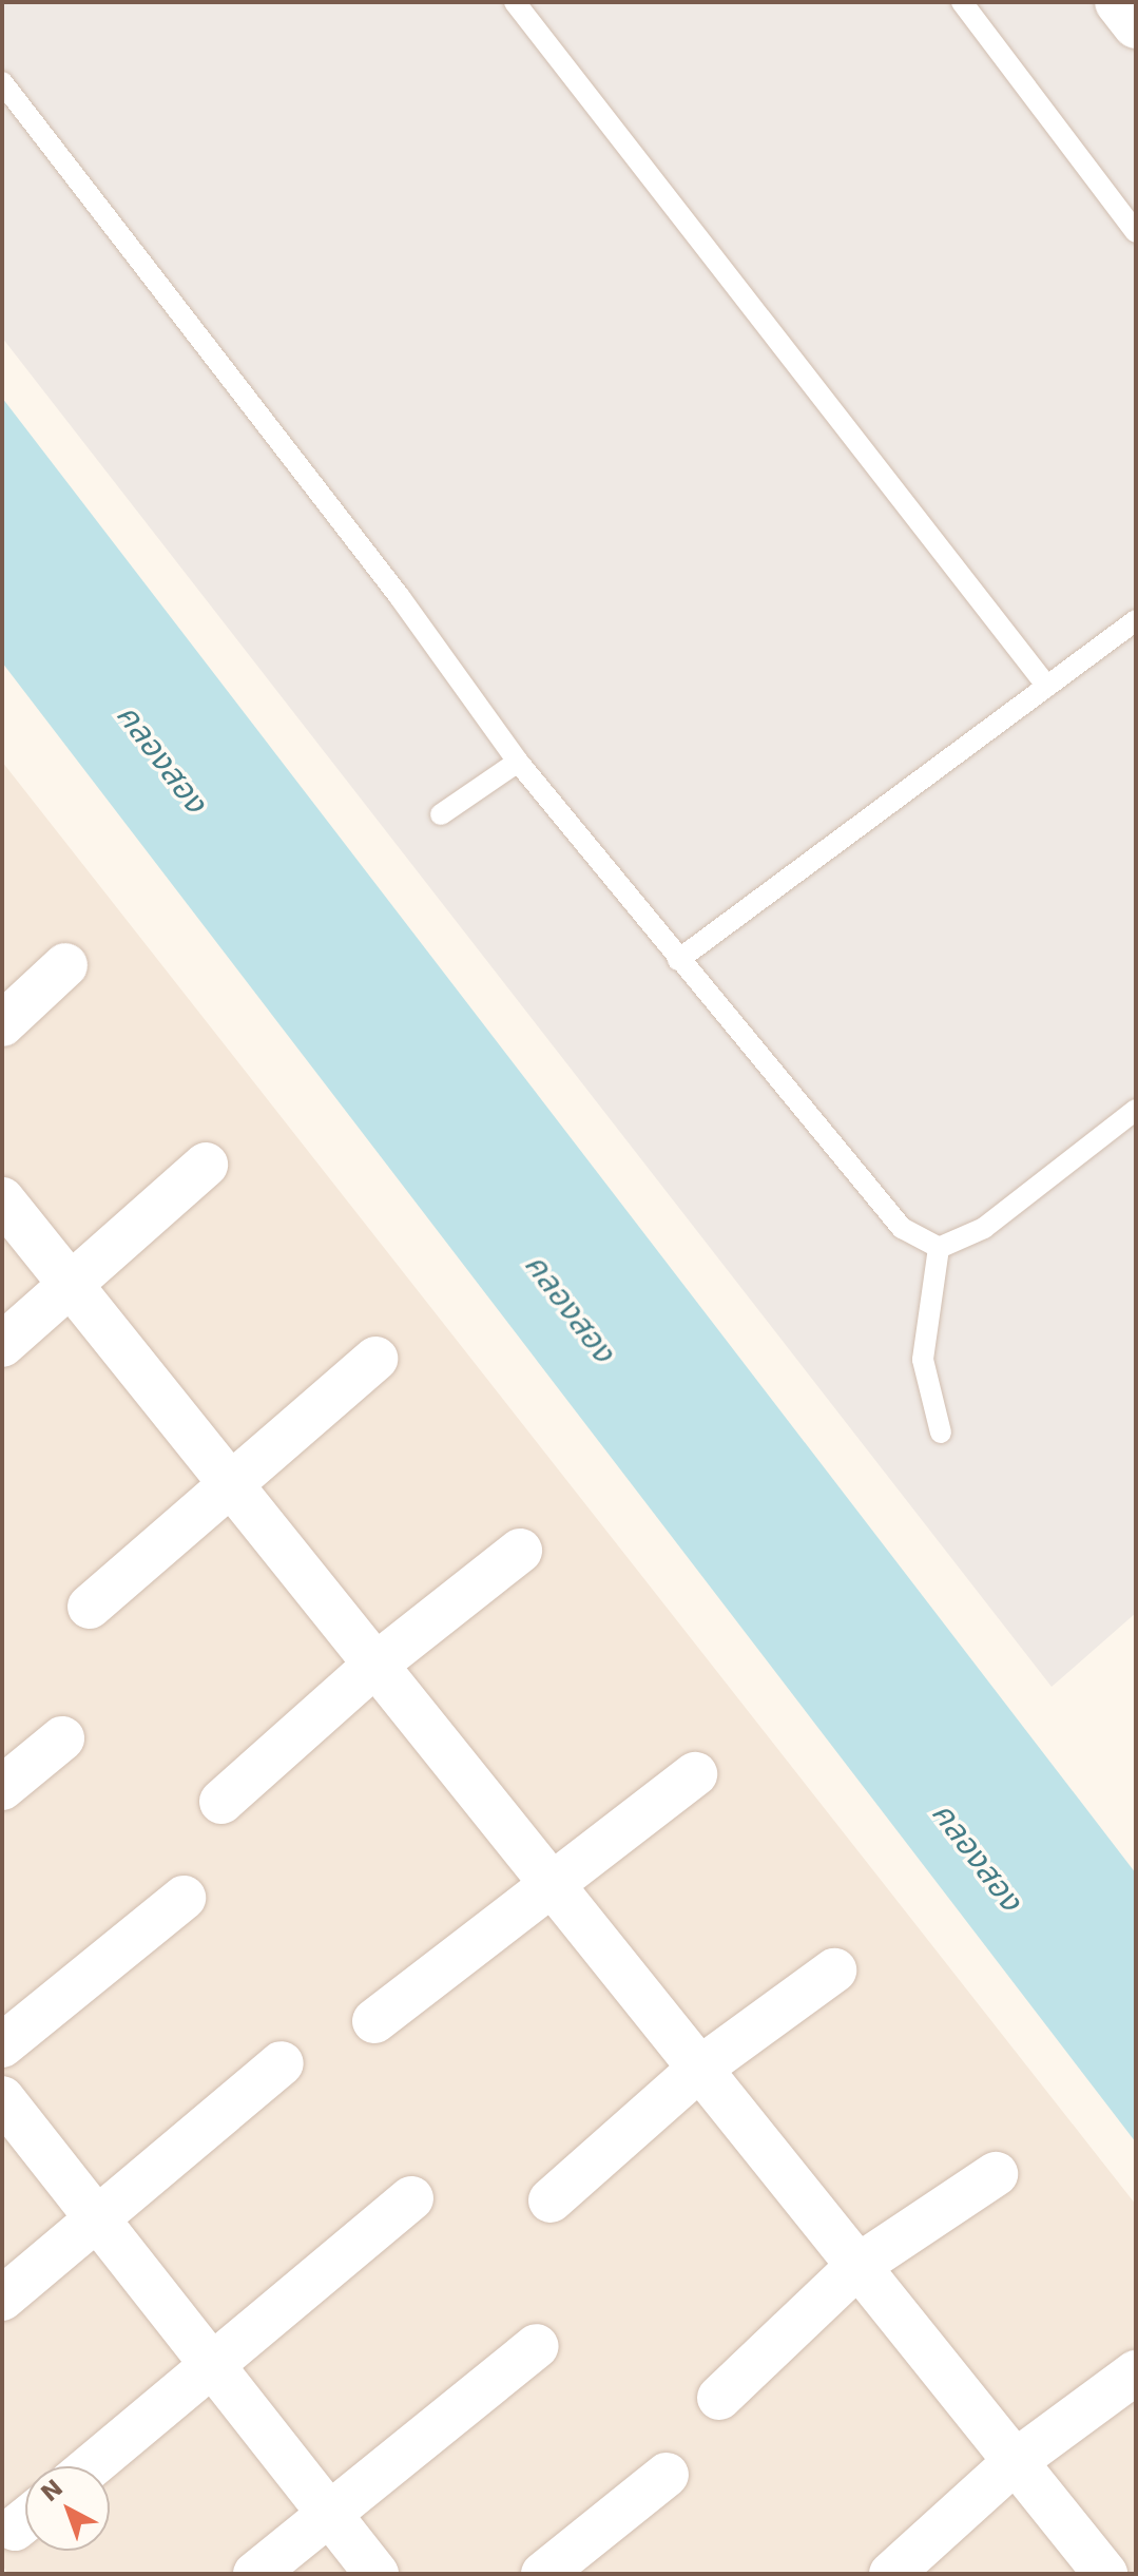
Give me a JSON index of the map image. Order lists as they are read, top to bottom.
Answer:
{
  "water": ["คลองสอง"],
  "north": "top left"
}
